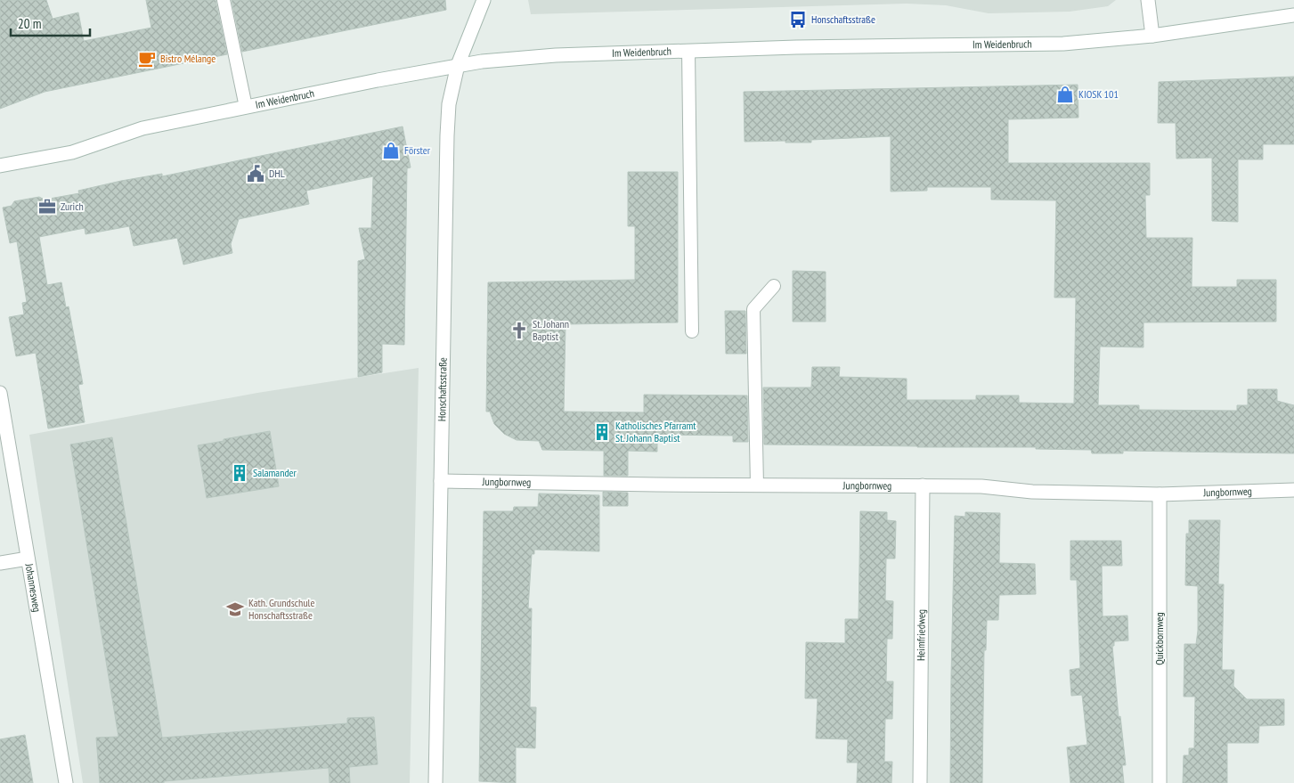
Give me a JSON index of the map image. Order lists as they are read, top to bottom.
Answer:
{
  "streets": {
    "street": [
      "Im Weidenbruch",
      "Honschaftsstraße",
      "Jungbornweg",
      "Johannesweg",
      "Heimfriedweg",
      "Quickbornweg"
    ]
  },
  "crossings": [
    ["Im Weidenbruch", "Honschaftsstraße"],
    ["Honschaftsstraße", "Jungbornweg"],
    ["Jungbornweg", "Heimfriedweg"],
    ["Jungbornweg", "Quickbornweg"]
  ],
  "places": {
    "bus stop": ["Honschaftsstraße"],
    "cafe": ["Bistro Mélange"],
    "shop": ["KIOSK 101", "Förster"],
    "public building": ["DHL"],
    "office": ["Zurich"],
    "church": ["St. Johann Baptist"],
    "building": ["Katholisches Pfarramt St. Johann Baptist", "Salamander"],
    "school or university": ["Kath. Grundschule Honschaftsstraße"]
  },
  "scale_bar": "20 m"
}
